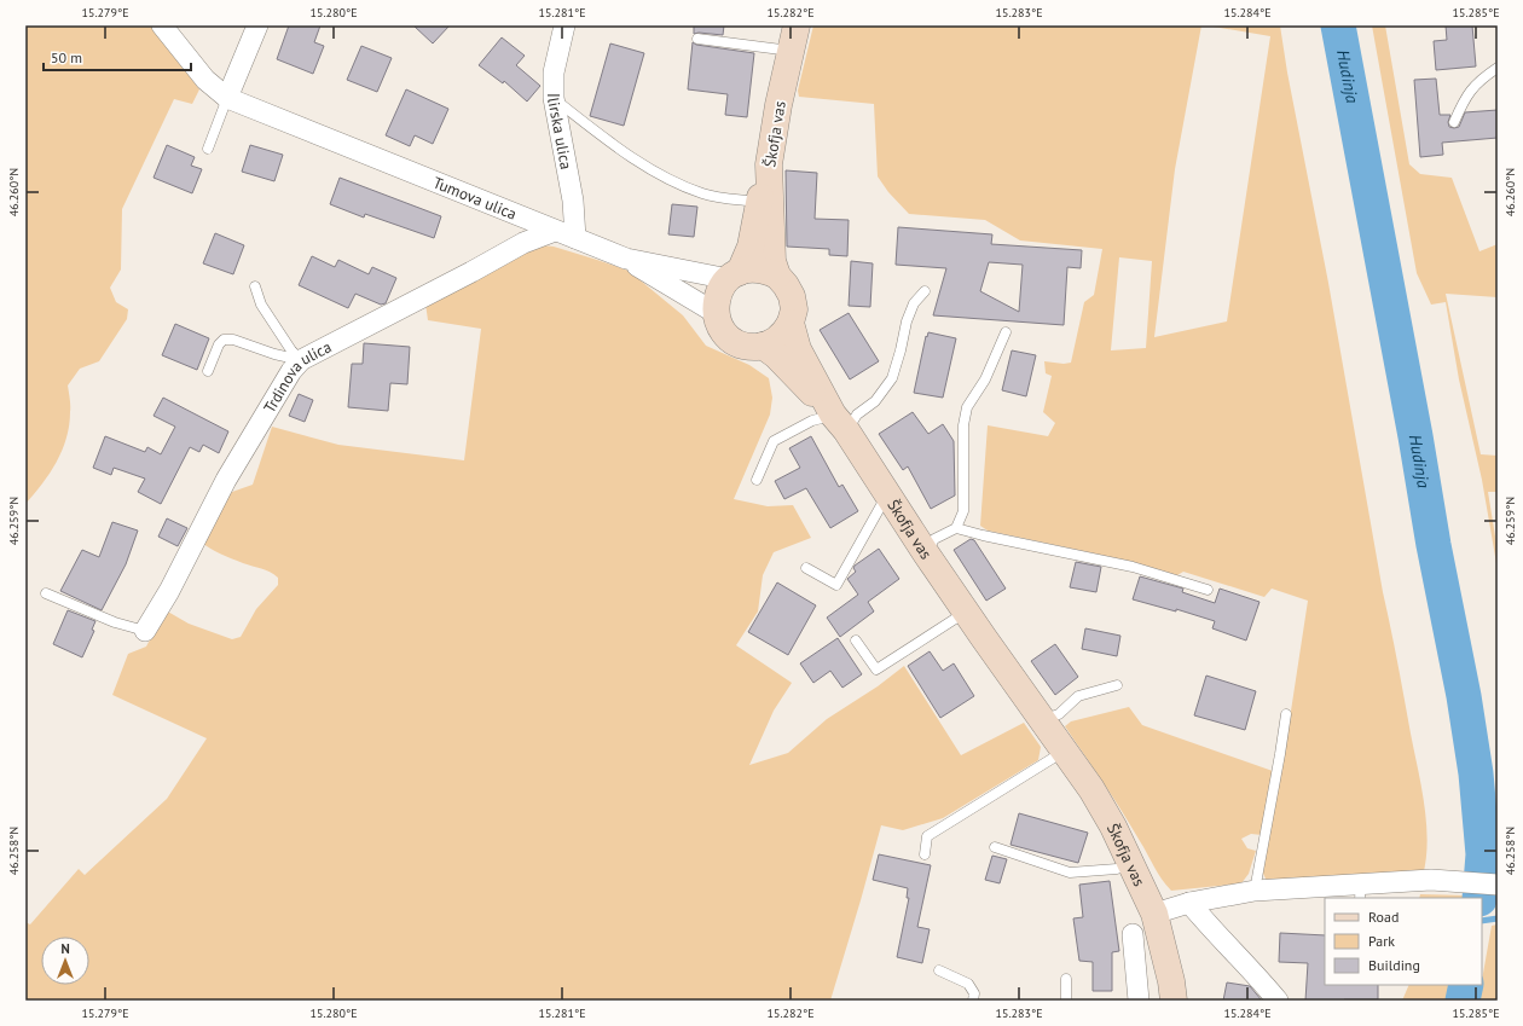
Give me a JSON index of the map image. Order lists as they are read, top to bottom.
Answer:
{
  "streets": {
    "main road": ["Škofja vas"],
    "street": ["Ilirska ulica", "Tumova ulica", "Trdinova ulica"]
  },
  "crossings": [
    ["Ilirska ulica", "Tumova ulica"],
    ["Škofja vas", "Tumova ulica"],
    ["Tumova ulica", "Trdinova ulica"]
  ],
  "water": ["Hudinja"],
  "legend": ["Road", "Park", "Building"],
  "scale_bar": "50 m",
  "north": "top",
  "coordinates": [
    "15.279°E",
    "15.280°E",
    "15.281°E",
    "15.282°E",
    "15.283°E",
    "15.284°E",
    "15.285°E",
    "46.260°N",
    "46.259°N",
    "46.258°N"
  ]
}
